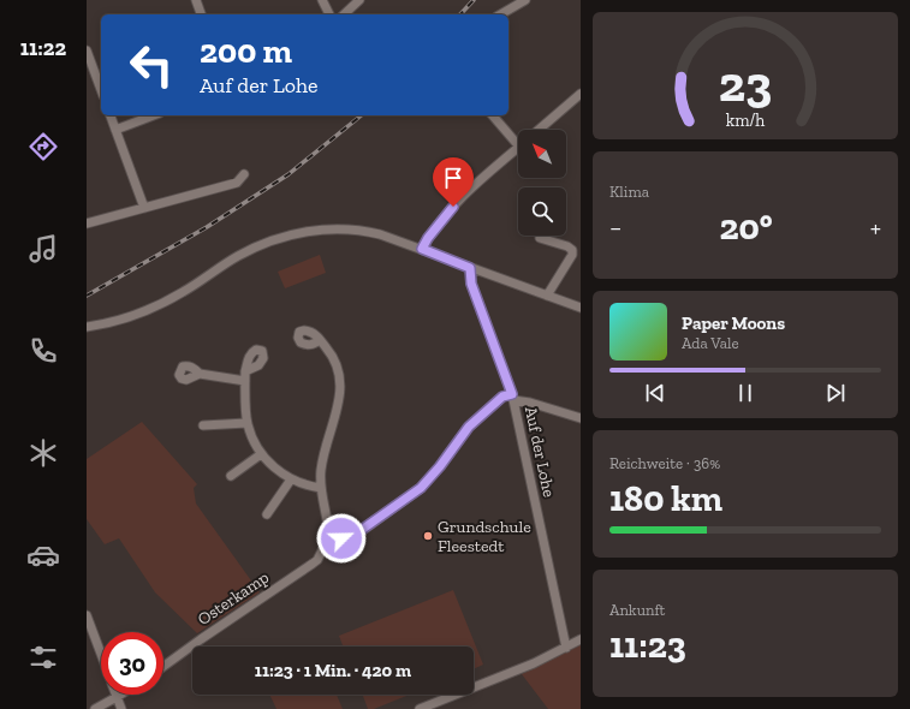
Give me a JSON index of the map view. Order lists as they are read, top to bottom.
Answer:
{
  "streets": {
    "street": ["Auf der Lohe", "Osterkamp"]
  },
  "crossings": [
    ["Auf der Lohe", "Osterkamp"]
  ],
  "places": ["Grundschule Fleestedt"],
  "north": "top left",
  "page": {
    "tabs": "11:22",
    "turn": ["200 m", "Auf der Lohe"],
    "tile": [
      "Klima",
      ["Reichweite · 36%", "180 km"],
      ["Ankunft", "11:23"]
    ],
    "heat": ["−", "20°", "+"],
    "song": ["Paper Moons", "Ada Vale"],
    "limit": "30",
    "trip": "11:23 · 1 Min. · 420 m",
    "gauge": ["23", "km/h"]
  }
}
